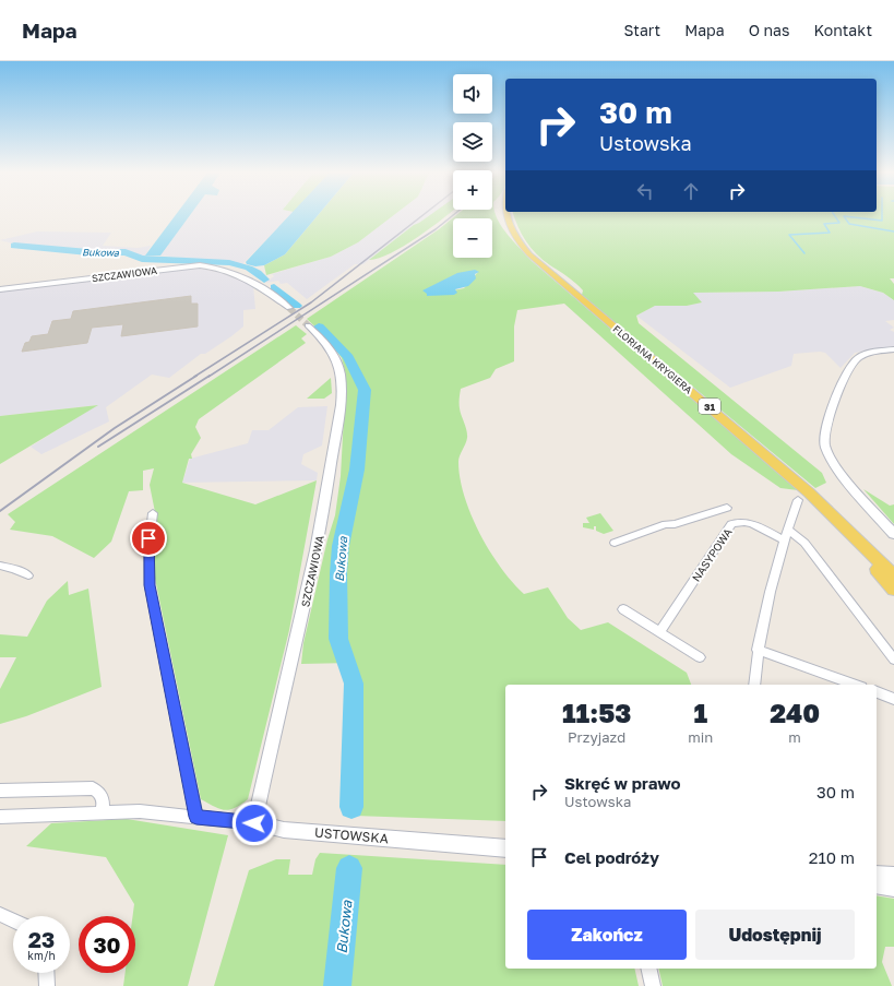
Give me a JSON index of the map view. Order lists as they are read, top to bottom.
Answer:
{
  "streets": {
    "main road": ["FLORIANA KRYGIERA", "31"],
    "street": ["SZCZAWIOWA", "NASYPOWA", "USTOWSKA"]
  },
  "crossings": [
    ["SZCZAWIOWA", "USTOWSKA"]
  ],
  "water": ["Bukowa"],
  "page": {
    "header": "Mapa",
    "nav": [
      "Start",
      "Mapa",
      "O nas",
      "Kontakt"
    ],
    "map_buttons": ["+", "−"],
    "turn": ["30 m", "Ustowska"],
    "eta": [
      "11:53",
      "Przyjazd",
      "1",
      "min",
      "240",
      "m"
    ],
    "list": [
      {
        "name": "Skręć w prawo",
        "note": "Ustowska",
        "value": "30 m"
      },
      {
        "name": "Cel podróży",
        "value": "210 m"
      }
    ],
    "buttons": ["Zakończ", "Udostępnij"],
    "speed": "23 km/h",
    "limit": "30"
  }
}
